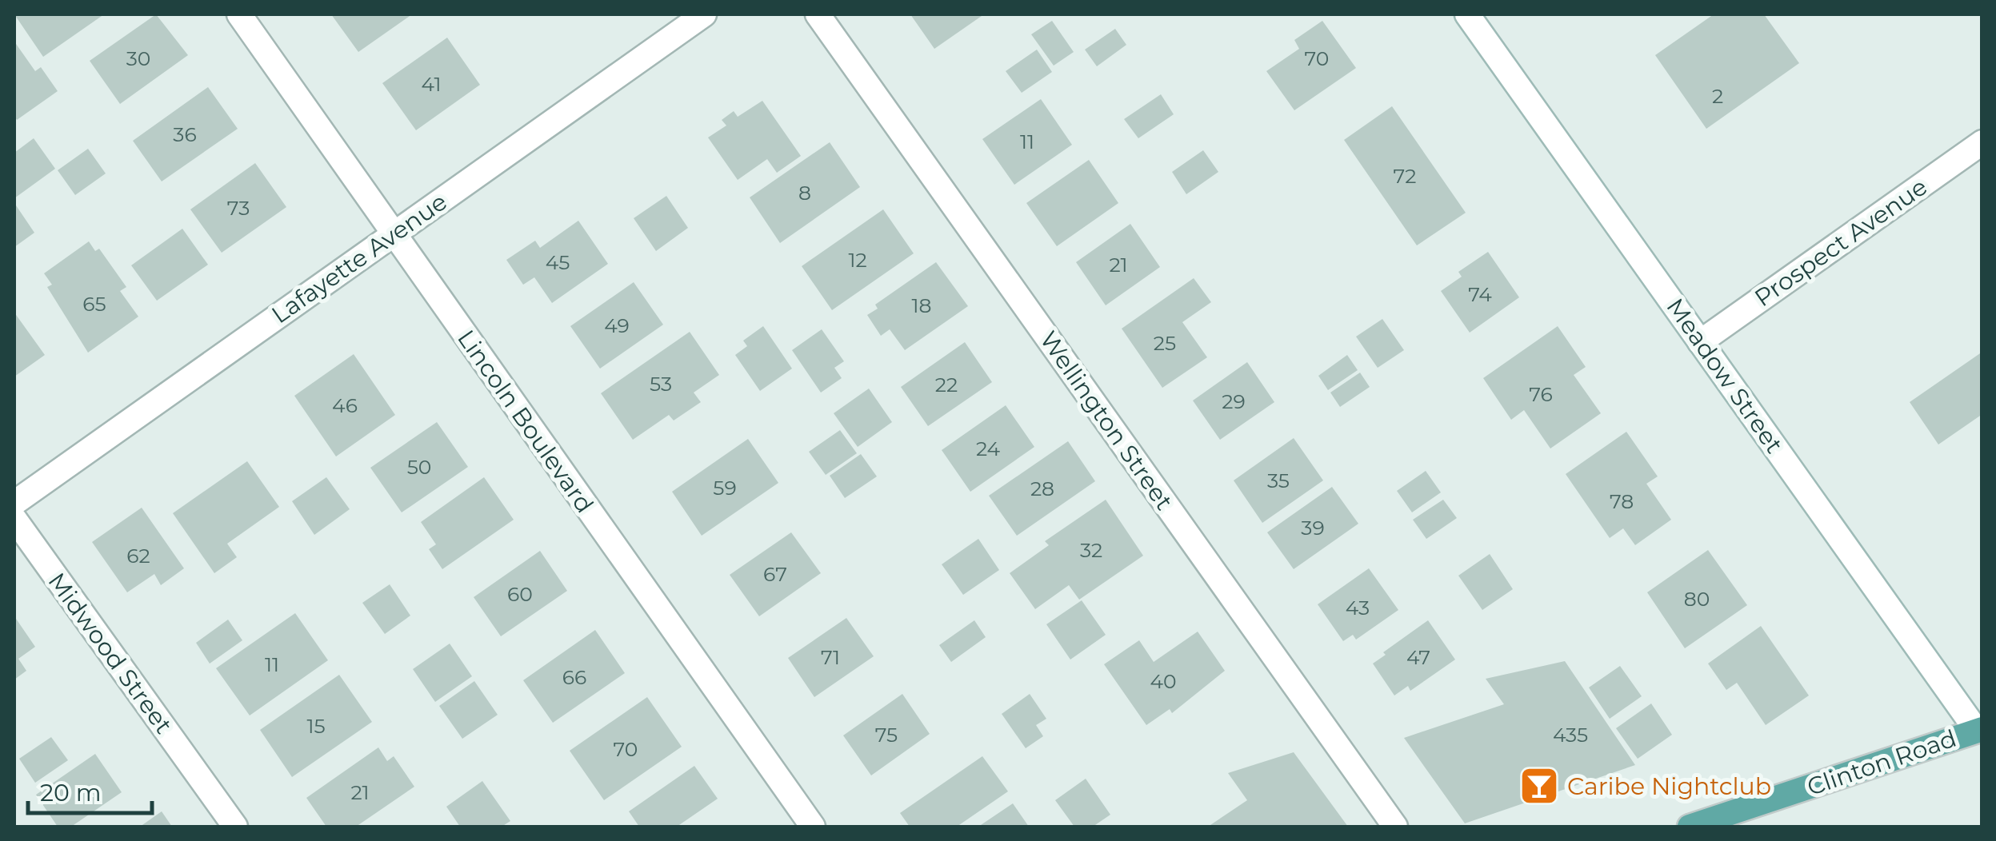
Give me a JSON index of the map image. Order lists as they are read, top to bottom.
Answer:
{
  "streets": {
    "main road": ["Clinton Road"],
    "street": [
      "Prospect Avenue",
      "Lafayette Avenue",
      "Meadow Street",
      "Wellington Street",
      "Lincoln Boulevard",
      "Midwood Street"
    ]
  },
  "crossings": [
    ["Prospect Avenue", "Meadow Street"],
    ["Lafayette Avenue", "Lincoln Boulevard"],
    ["Meadow Street", "Clinton Road"]
  ],
  "places": {
    "bar": ["Caribe Nightclub"]
  },
  "house_numbers": [
    "30",
    "70",
    "41",
    "2",
    "36",
    "11",
    "72",
    "8",
    "73",
    "12",
    "45",
    "21",
    "74",
    "65",
    "18",
    "49",
    "25",
    "53",
    "22",
    "76",
    "29",
    "46",
    "24",
    "50",
    "35",
    "59",
    "28",
    "78",
    "39",
    "32",
    "62",
    "67",
    "60",
    "80",
    "43",
    "71",
    "47",
    "11",
    "66",
    "40",
    "15",
    "75",
    "435",
    "70",
    "21"
  ],
  "scale_bar": "20 m"
}
